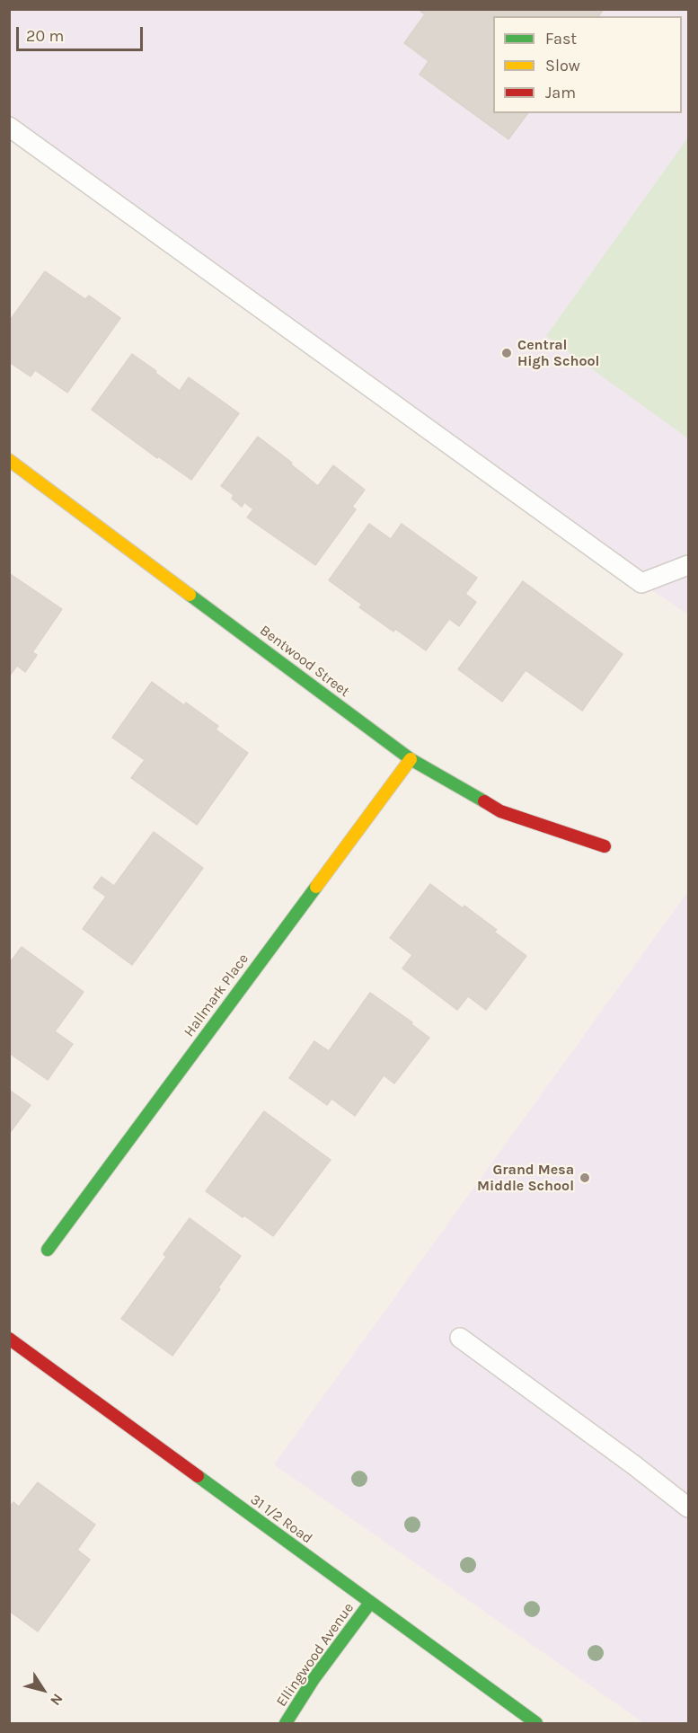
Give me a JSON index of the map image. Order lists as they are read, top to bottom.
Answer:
{
  "streets": {
    "street": [
      "Bentwood Street",
      "Hallmark Place",
      "31 1/2 Road",
      "Ellingwood Avenue"
    ]
  },
  "crossings": [
    ["Bentwood Street", "Hallmark Place"],
    ["31 1/2 Road", "Ellingwood Avenue"]
  ],
  "places": ["Central High School", "Grand Mesa Middle School"],
  "legend": ["Fast", "Slow", "Jam"],
  "scale_bar": "20 m",
  "north": "bottom right"
}
